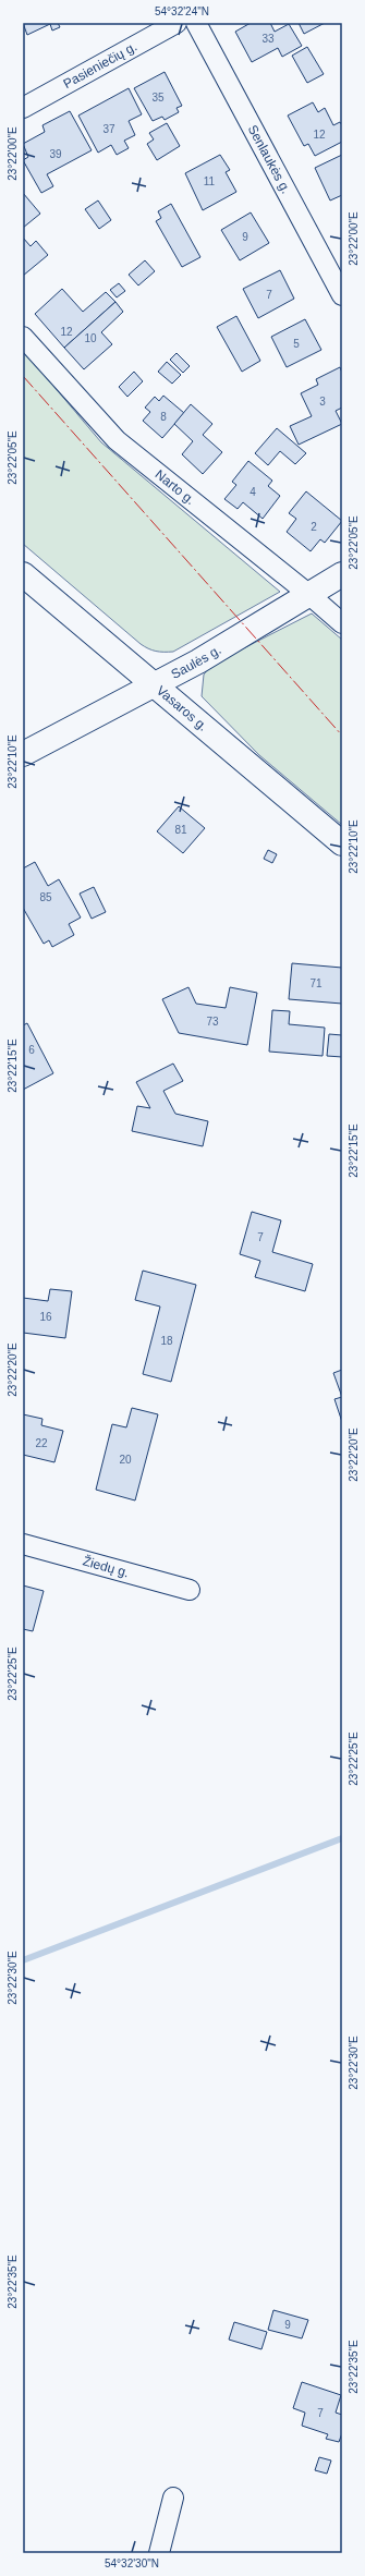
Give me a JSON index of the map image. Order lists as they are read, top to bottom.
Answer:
{
  "streets": {
    "main road": ["Saulės g.", "Vasaros g."],
    "street": [
      "Pasieniečių g.",
      "Senlaukės g.",
      "Narto g.",
      "Žiedų g."
    ]
  },
  "crossings": [
    ["Narto g.", "Saulės g."],
    ["Saulės g.", "Vasaros g."]
  ],
  "house_numbers": [
    "33",
    "35",
    "37",
    "12",
    "39",
    "11",
    "9",
    "7",
    "12",
    "10",
    "5",
    "3",
    "8",
    "4",
    "2",
    "81",
    "85",
    "71",
    "73",
    "6",
    "7",
    "16",
    "18",
    "22",
    "20",
    "9",
    "7"
  ],
  "coordinates": [
    "54°32'24\"N",
    "23°22'00\"E",
    "23°22'05\"E",
    "23°22'10\"E",
    "23°22'15\"E",
    "23°22'20\"E",
    "23°22'25\"E",
    "23°22'30\"E",
    "23°22'35\"E",
    "54°32'30\"N"
  ]
}
